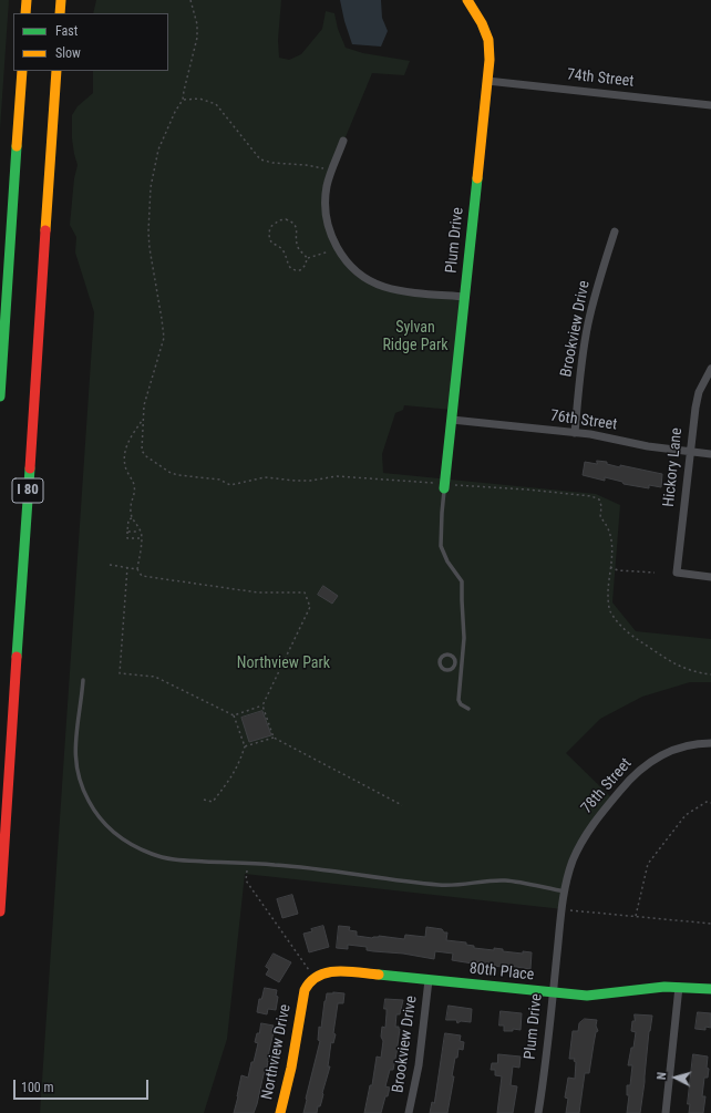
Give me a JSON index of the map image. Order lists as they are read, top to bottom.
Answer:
{
  "streets": {
    "main road": [
      "Plum Drive",
      "I 80",
      "80th Place",
      "Northview Drive"
    ],
    "street": [
      "74th Street",
      "Brookview Drive",
      "76th Street",
      "Hickory Lane",
      "78th Street"
    ]
  },
  "crossings": [
    ["74th Street", "Plum Drive"],
    ["Plum Drive", "76th Street"],
    ["Plum Drive", "78th Street"],
    ["Plum Drive", "80th Place"],
    ["Brookview Drive", "76th Street"],
    ["Brookview Drive", "80th Place"],
    ["76th Street", "Hickory Lane"],
    ["80th Place", "Northview Drive"]
  ],
  "parks": ["Sylvan Ridge Park", "Northview Park"],
  "legend": ["Fast", "Slow"],
  "scale_bar": "100 m",
  "north": "left"
}
